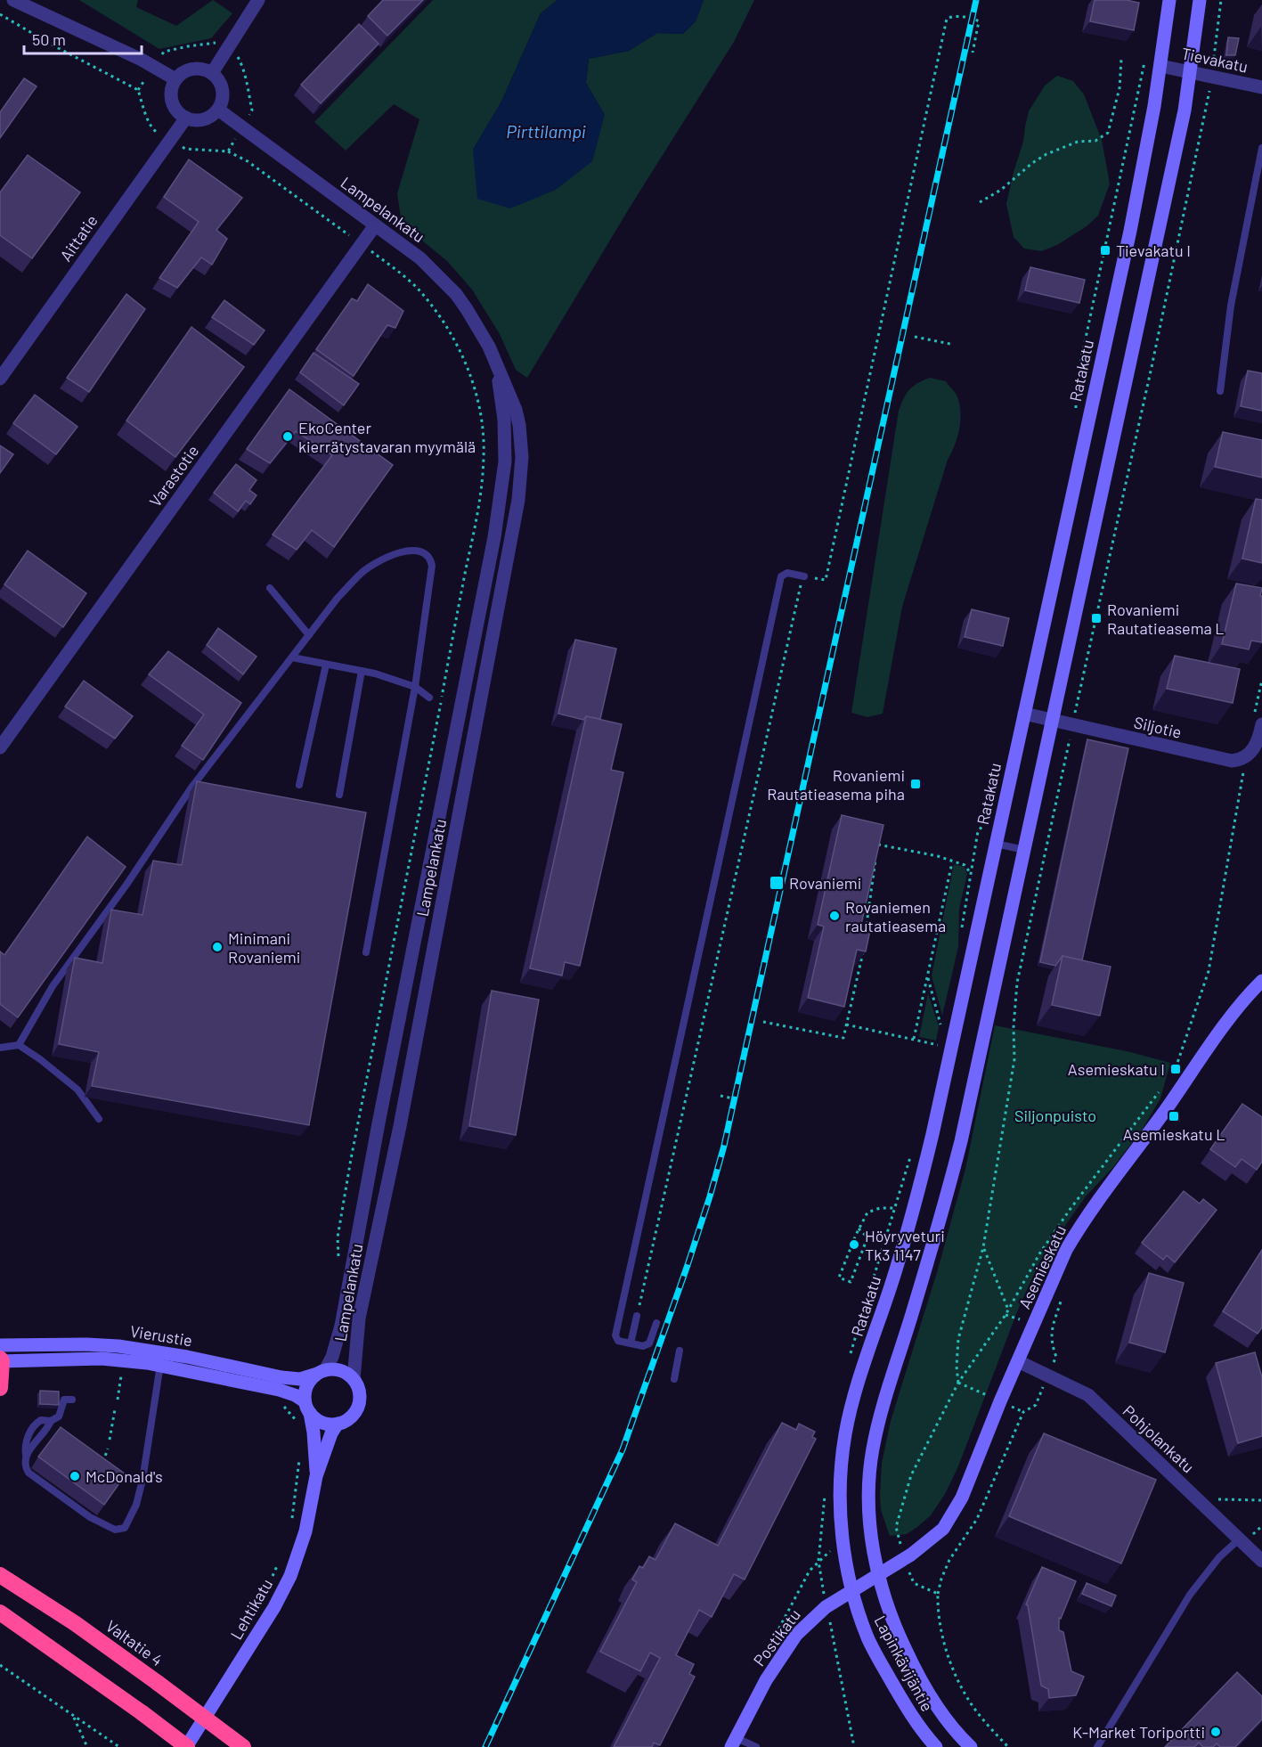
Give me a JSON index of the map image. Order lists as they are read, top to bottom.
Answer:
{
  "streets": {
    "highway": ["Valtatie 4"],
    "main road": [
      "Ratakatu",
      "Asemieskatu",
      "Vierustie",
      "Lehtikatu",
      "Postikatu",
      "Lapinkävijäntie"
    ],
    "street": [
      "Tievakatu",
      "Lampelankatu",
      "Aittatie",
      "Varastotie",
      "Siljotie",
      "Pohjolankatu"
    ]
  },
  "crossings": [
    ["Tievakatu", "Ratakatu"],
    ["Lampelankatu", "Aittatie"],
    ["Lampelankatu", "Varastotie"],
    ["Lampelankatu", "Vierustie"],
    ["Lampelankatu", "Lehtikatu"],
    ["Ratakatu", "Siljotie"],
    ["Ratakatu", "Postikatu"],
    ["Ratakatu", "Lapinkävijäntie"],
    ["Asemieskatu", "Pohjolankatu"],
    ["Asemieskatu", "Postikatu"],
    ["Asemieskatu", "Lapinkävijäntie"],
    ["Vierustie", "Lehtikatu"],
    ["Postikatu", "Lapinkävijäntie"]
  ],
  "water": ["Pirttilampi"],
  "parks": ["Siljonpuisto"],
  "places": {
    "transit": [
      "Tievakatu I",
      "Rovaniemi Rautatieasema L",
      "Rovaniemi Rautatieasema piha",
      "Rovaniemi",
      "Asemieskatu I",
      "Asemieskatu L"
    ],
    "other": [
      "EkoCenter kierrätystavaran myymälä",
      "Rovaniemen rautatieasema",
      "Minimani Rovaniemi",
      "Höyryveturi Tk3 1147",
      "McDonald's",
      "K-Market Toriportti"
    ]
  },
  "scale_bar": "50 m"
}
